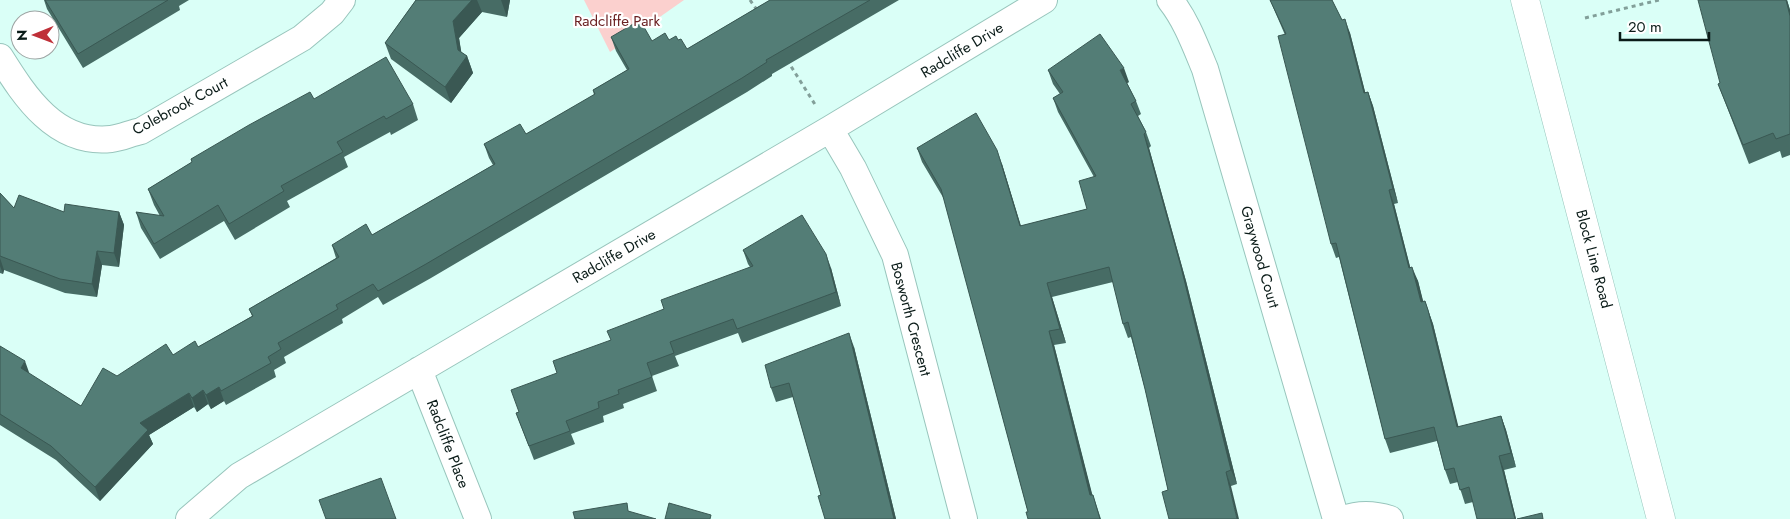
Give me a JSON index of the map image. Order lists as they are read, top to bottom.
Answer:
{
  "streets": {
    "street": [
      "Radcliffe Drive",
      "Colebrook Court",
      "Graywood Court",
      "Block Line Road",
      "Bosworth Crescent",
      "Radcliffe Place"
    ]
  },
  "crossings": [
    ["Radcliffe Drive", "Bosworth Crescent"],
    ["Radcliffe Drive", "Radcliffe Place"]
  ],
  "parks": ["Radcliffe Park"],
  "scale_bar": "20 m",
  "north": "left"
}
